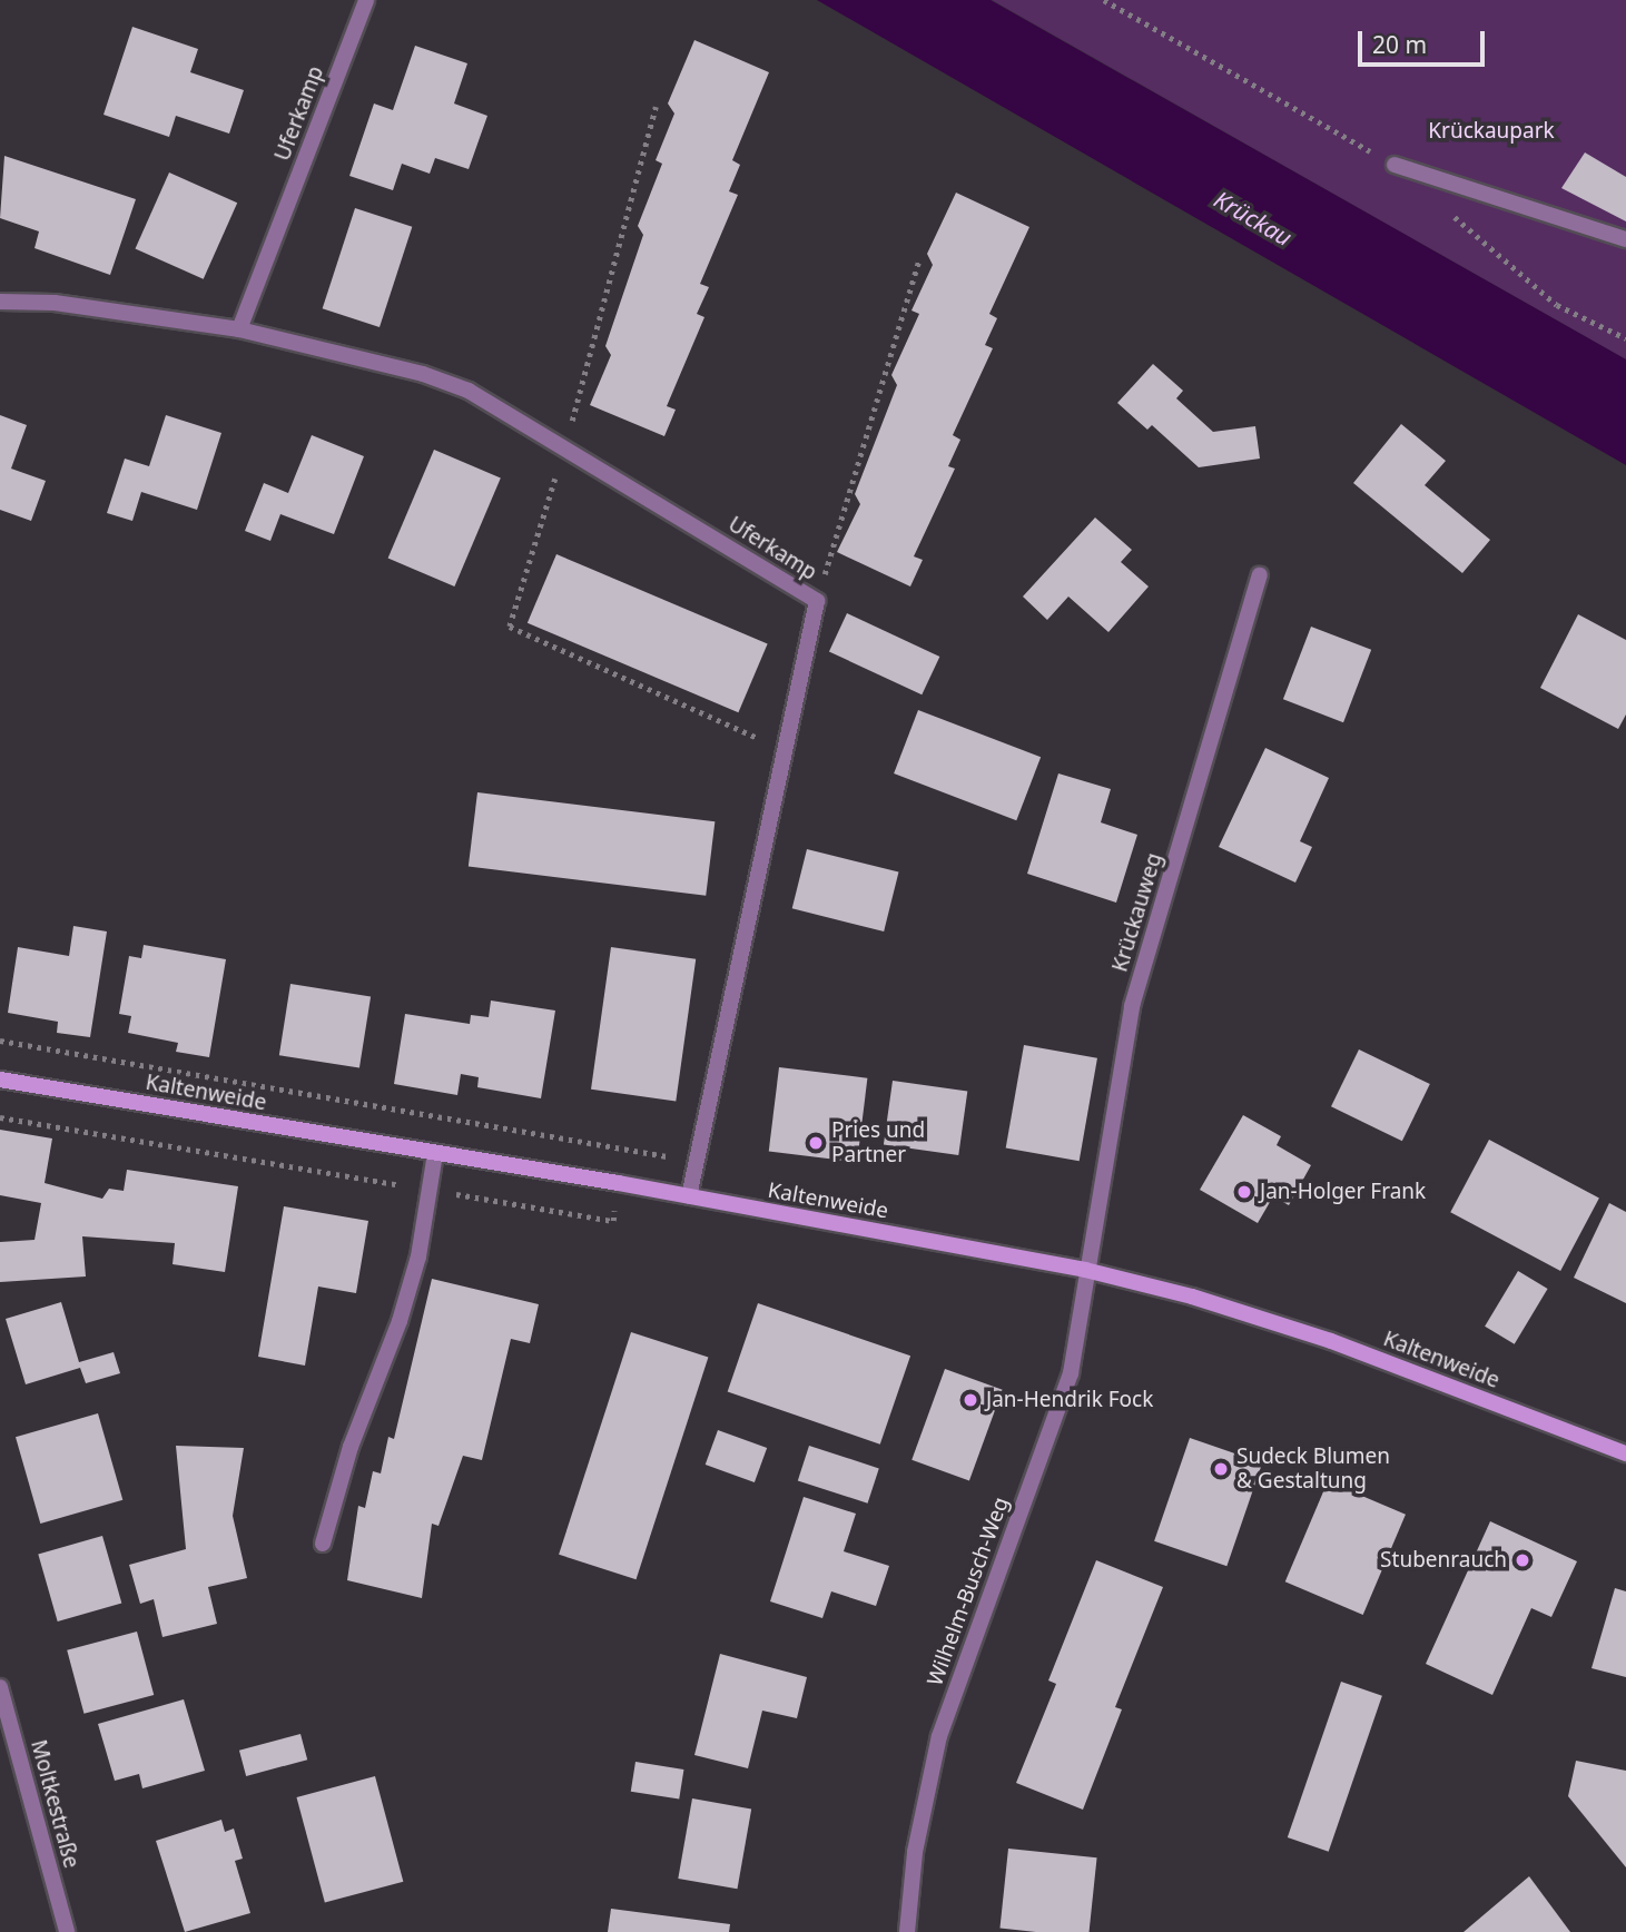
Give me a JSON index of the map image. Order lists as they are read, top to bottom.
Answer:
{
  "streets": {
    "main road": ["Kaltenweide"],
    "street": [
      "Uferkamp",
      "Krückauweg",
      "Wilhelm-Busch-Weg",
      "Moltkestraße"
    ]
  },
  "crossings": [
    ["Uferkamp", "Kaltenweide"],
    ["Krückauweg", "Kaltenweide"],
    ["Krückauweg", "Wilhelm-Busch-Weg"],
    ["Kaltenweide", "Wilhelm-Busch-Weg"]
  ],
  "water": ["Krückau"],
  "parks": ["Krückaupark"],
  "places": [
    "Pries und Partner",
    "Jan-Holger Frank",
    "Jan-Hendrik Fock",
    "Sudeck Blumen & Gestaltung",
    "Stubenrauch"
  ],
  "scale_bar": "20 m"
}
